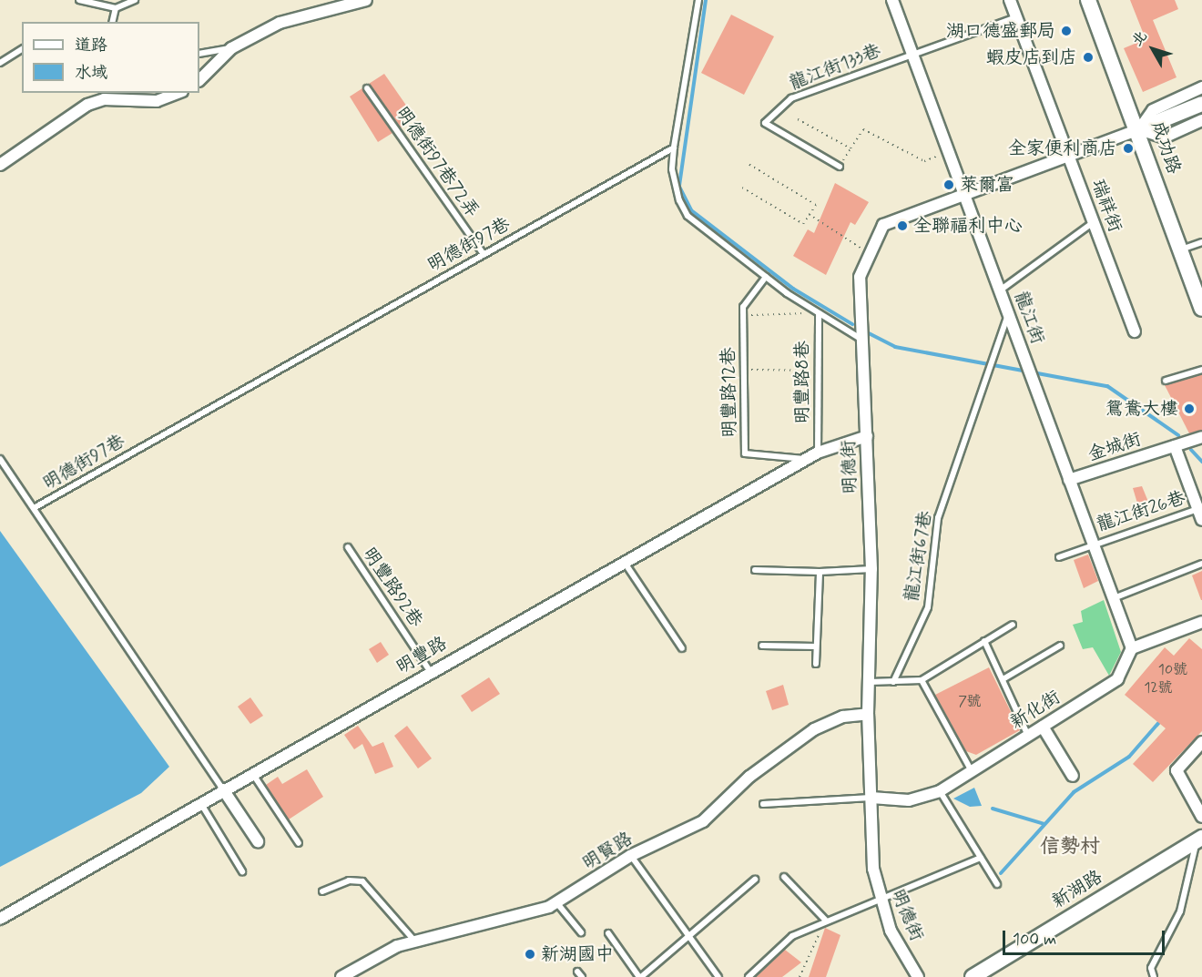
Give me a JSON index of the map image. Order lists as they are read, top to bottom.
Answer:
{
  "streets": {
    "street": [
      "成功路",
      "瑞祥街",
      "龍江街",
      "金城街",
      "明德街",
      "明豐路",
      "新化街",
      "明賢路",
      "新湖路"
    ],
    "lane": [
      "龍江街133巷",
      "明德街97巷72弄",
      "明德街97巷",
      "明豐路8巷",
      "明豐路12巷",
      "龍江街26巷",
      "龍江街67巷",
      "明豐路92巷"
    ]
  },
  "crossings": [
    ["龍江街133巷", "龍江街"],
    ["成功路", "明德街"],
    ["明德街97巷72弄", "明德街97巷"],
    ["瑞祥街", "明德街"],
    ["龍江街", "金城街"],
    ["龍江街", "明德街"],
    ["龍江街", "龍江街26巷"],
    ["龍江街", "龍江街67巷"],
    ["龍江街", "新化街"],
    ["明豐路8巷", "明豐路"],
    ["明豐路12巷", "明豐路"],
    ["明德街", "明豐路"],
    ["明德街", "新化街"],
    ["明德街", "明賢路"],
    ["明豐路92巷", "明豐路"]
  ],
  "districts": ["信勢村"],
  "places": [
    "湖口德盛郵局",
    "蝦皮店到店",
    "全家便利商店",
    "萊爾富",
    "全聯福利中心",
    "鴛鴦大樓",
    "新湖國中"
  ],
  "house_numbers": ["10號", "12號", "7號"],
  "legend": ["道路", "水域"],
  "scale_bar": "100 m",
  "north": "top left"
}
